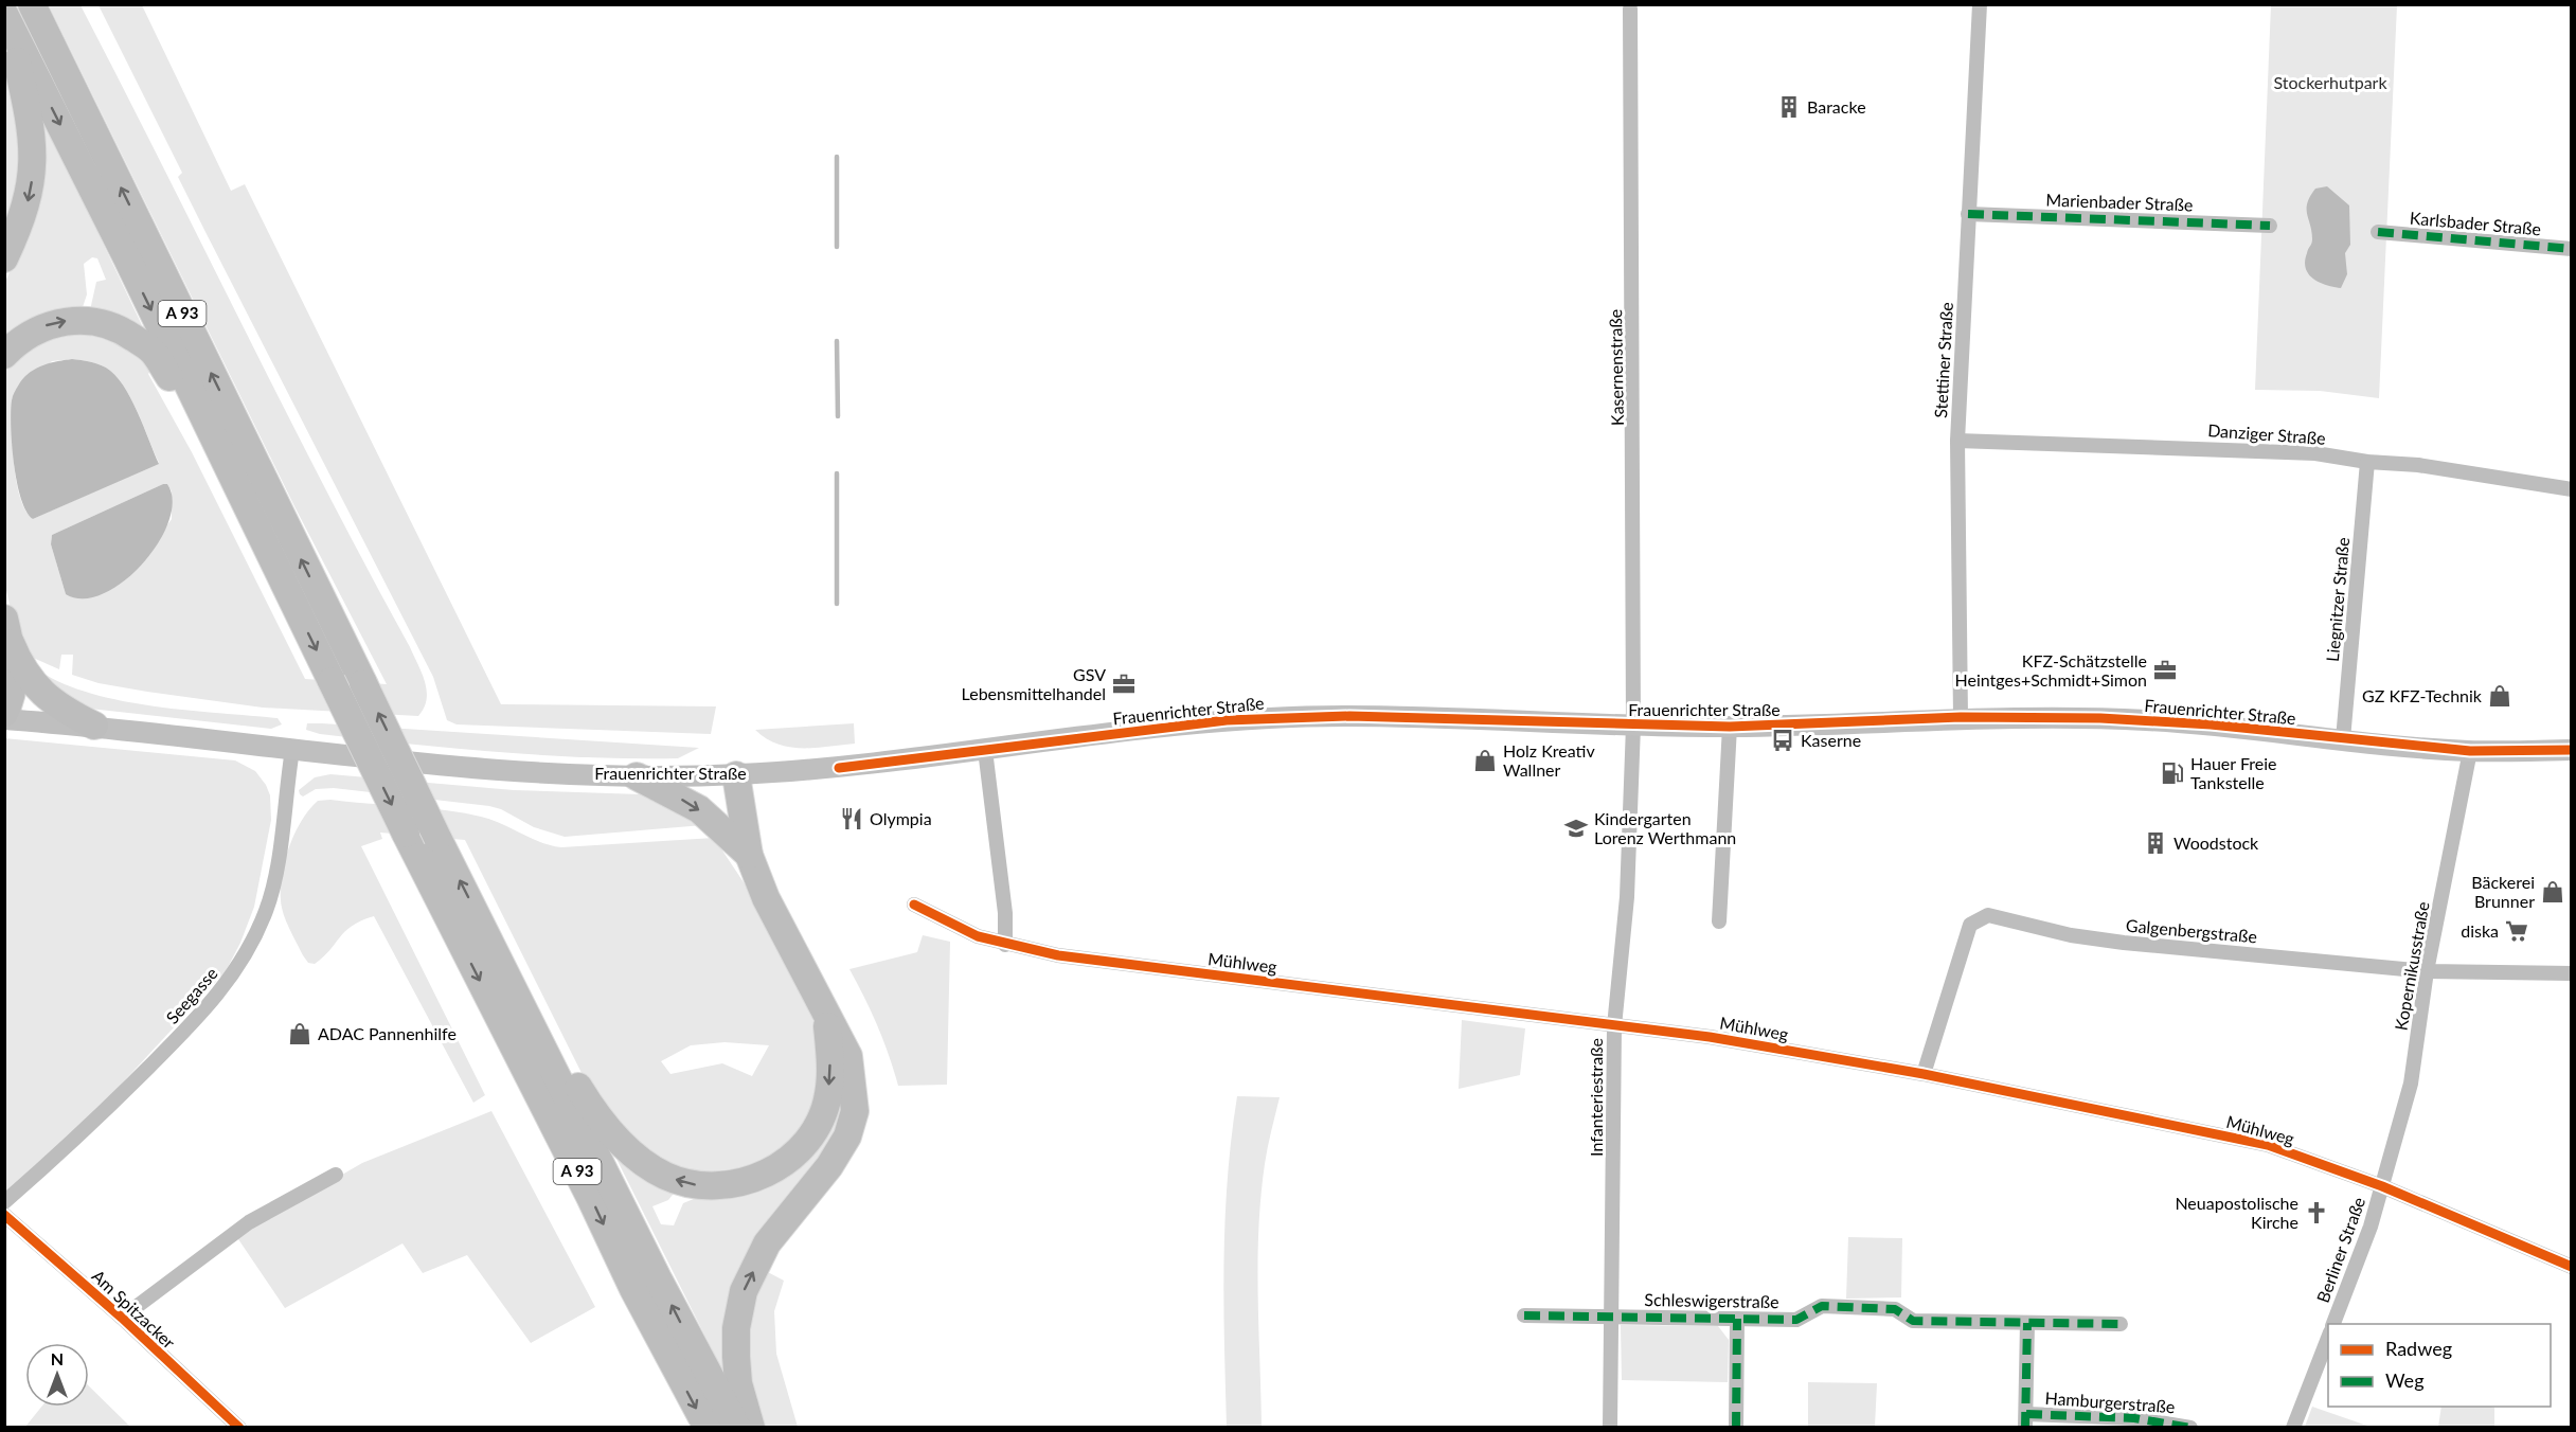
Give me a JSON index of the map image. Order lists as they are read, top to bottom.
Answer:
{
  "streets": {
    "highway": ["A 93"],
    "main road": ["Frauenrichter Straße"],
    "street": [
      "Marienbader Straße",
      "Karlsbader Straße",
      "Stettiner Straße",
      "Kasernenstraße",
      "Danziger Straße",
      "Liegnitzer Straße",
      "Galgenbergstraße",
      "Mühlweg",
      "Kopernikusstraße",
      "Seegasse",
      "Infanteriestraße",
      "Berliner Straße",
      "Schleswigerstraße",
      "Am Spitzacker",
      "Hamburgerstraße"
    ]
  },
  "crossings": [
    ["Marienbader Straße", "Stettiner Straße"],
    ["Stettiner Straße", "Danziger Straße"],
    ["Stettiner Straße", "Frauenrichter Straße"],
    ["Kasernenstraße", "Frauenrichter Straße"],
    ["Kasernenstraße", "Infanteriestraße"],
    ["Danziger Straße", "Liegnitzer Straße"],
    ["Liegnitzer Straße", "Frauenrichter Straße"],
    ["Frauenrichter Straße", "Kopernikusstraße"],
    ["Frauenrichter Straße", "Seegasse"],
    ["Frauenrichter Straße", "Infanteriestraße"],
    ["Galgenbergstraße", "Mühlweg"],
    ["Galgenbergstraße", "Kopernikusstraße"],
    ["Mühlweg", "Kopernikusstraße"],
    ["Mühlweg", "Infanteriestraße"],
    ["Mühlweg", "Berliner Straße"],
    ["Kopernikusstraße", "Berliner Straße"],
    ["Infanteriestraße", "Schleswigerstraße"]
  ],
  "parks": ["Stockerhutpark"],
  "places": {
    "building": ["Baracke", "Woodstock"],
    "office": ["KFZ-Schätzstelle Heintges+Schmidt+Simon", "GSV Lebensmittelhandel"],
    "shop": [
      "GZ KFZ-Technik",
      "Holz Kreativ Wallner",
      "Bäckerei Brunner",
      "ADAC Pannenhilfe"
    ],
    "bus stop": ["Kaserne"],
    "fuel station": ["Hauer Freie Tankstelle"],
    "restaurant": ["Olympia"],
    "school or university": ["Kindergarten Lorenz Werthmann"],
    "supermarket": ["diska"],
    "church": ["Neuapostolische Kirche"]
  },
  "legend": ["Radweg", "Weg"],
  "north": "top"
}
